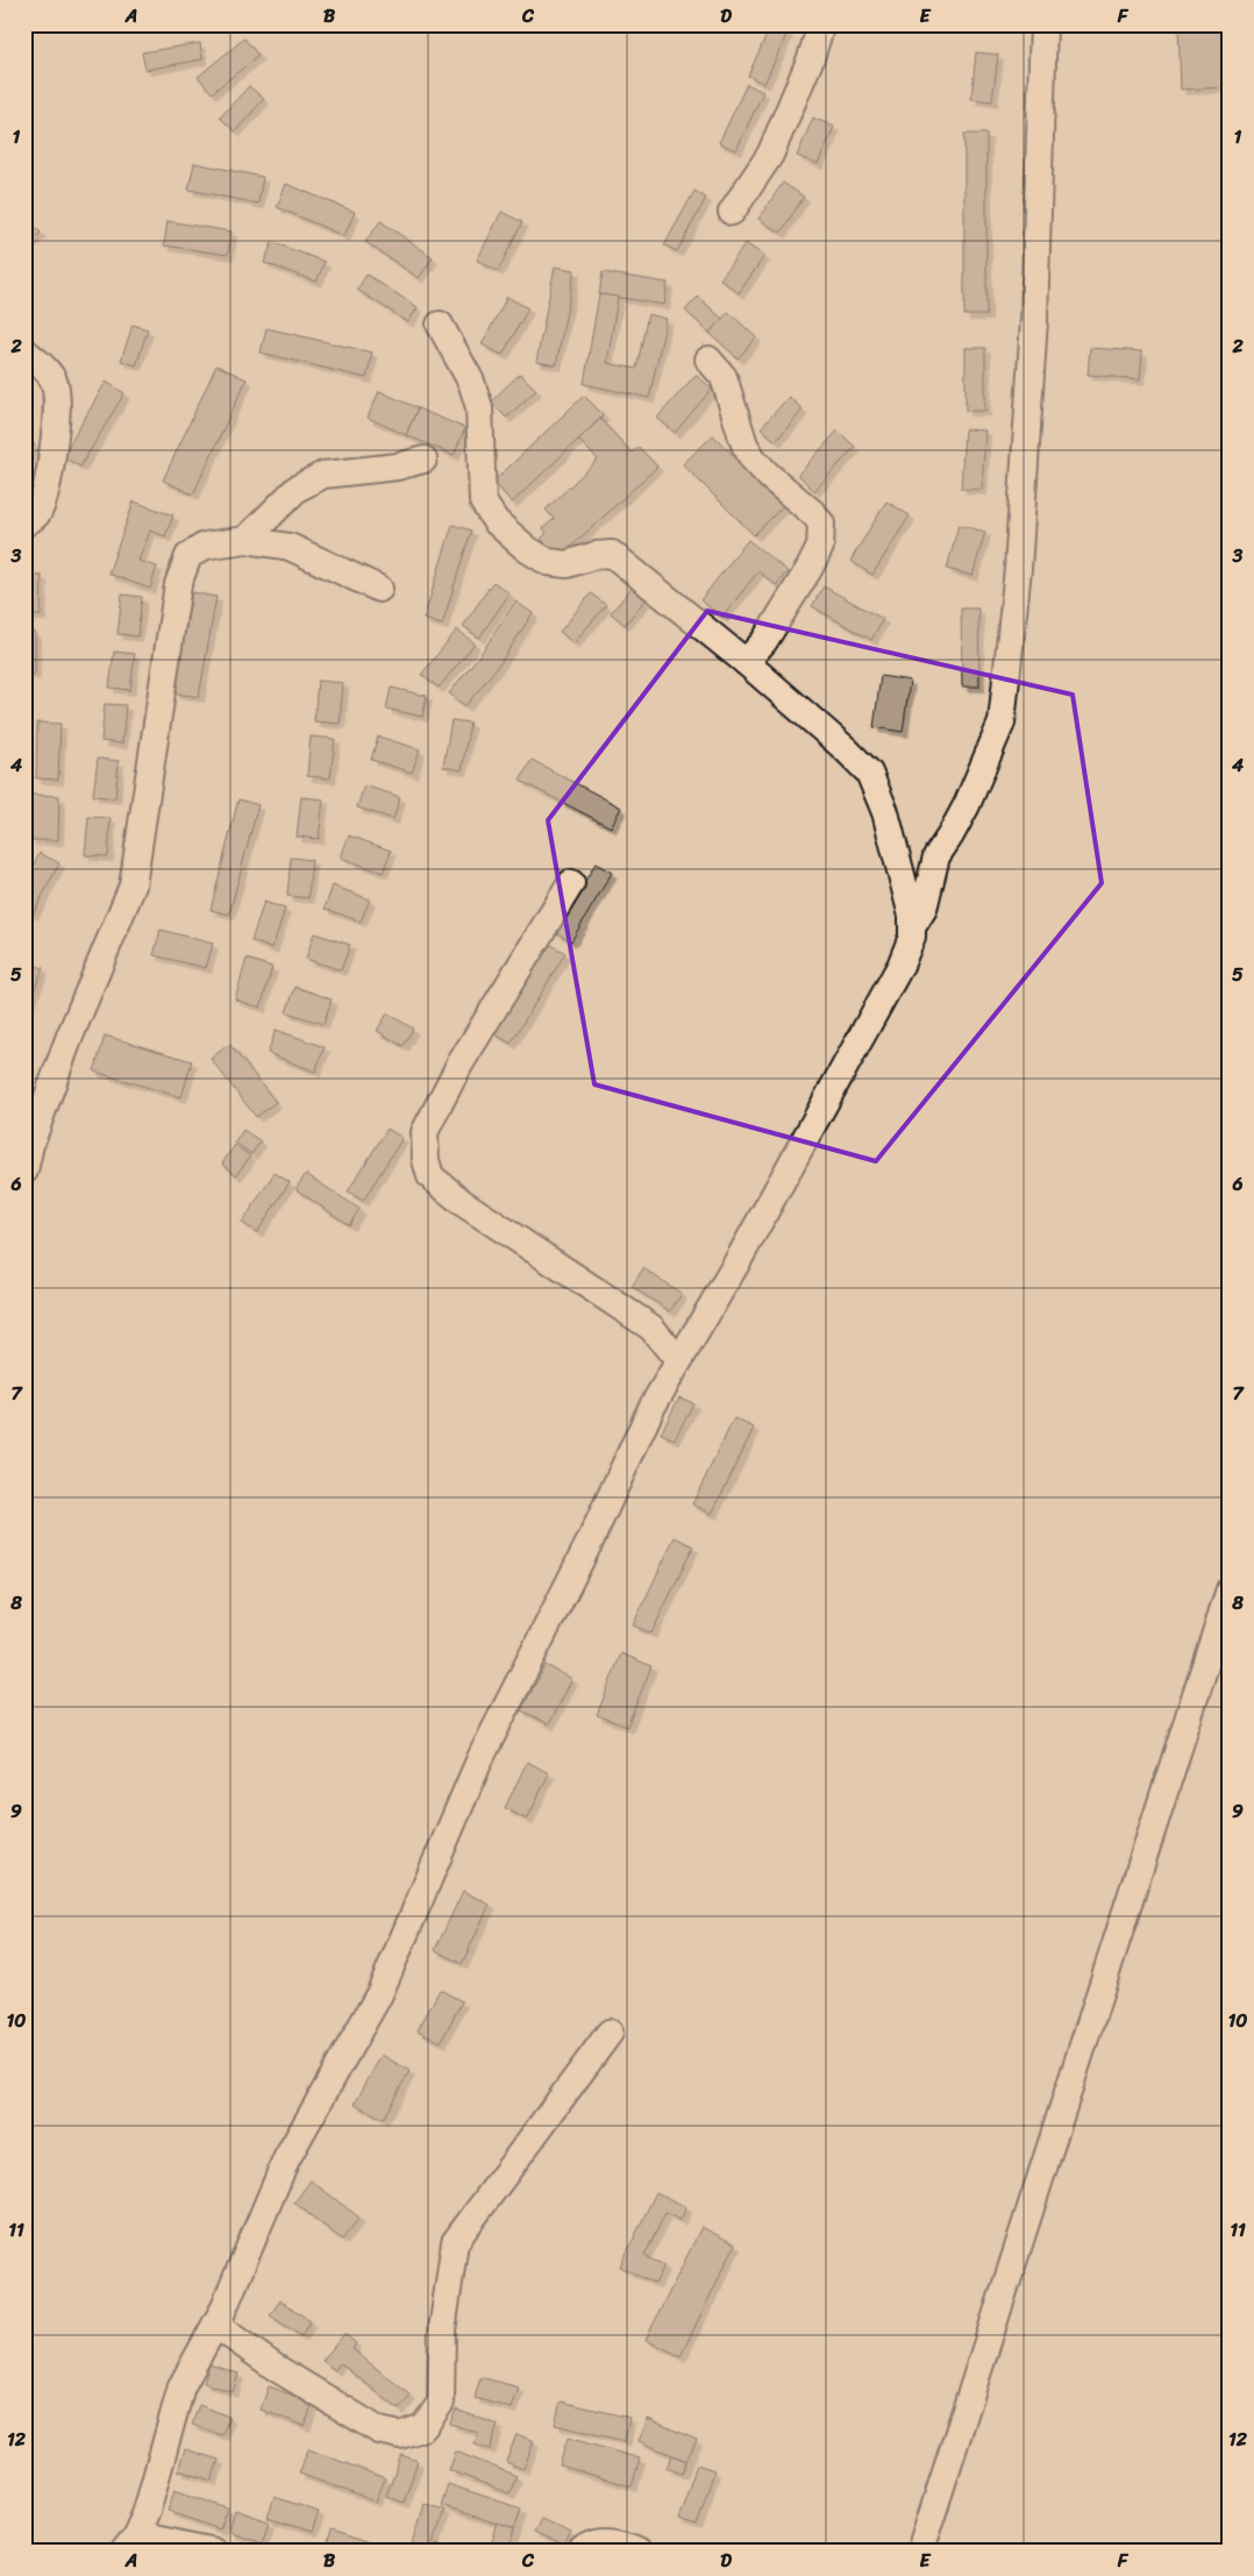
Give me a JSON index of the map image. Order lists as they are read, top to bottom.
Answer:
{
  "grid": {
    "columns": [
      "A",
      "B",
      "C",
      "D",
      "E",
      "F"
    ],
    "rows": [
      "1",
      "2",
      "3",
      "4",
      "5",
      "6",
      "7",
      "8",
      "9",
      "10",
      "11",
      "12"
    ]
  }
}
